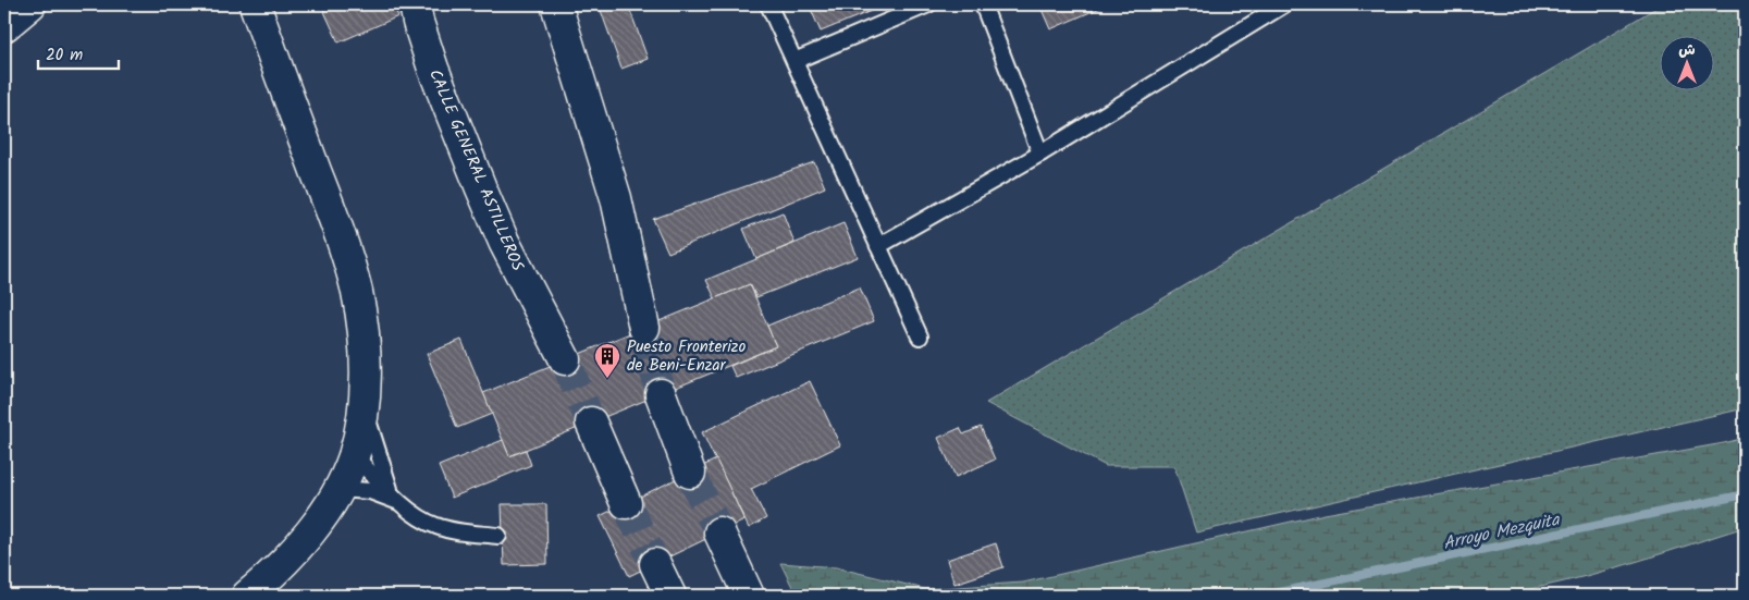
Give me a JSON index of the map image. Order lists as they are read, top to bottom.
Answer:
{
  "streets": {
    "main road": ["CALLE GENERAL ASTILLEROS"]
  },
  "water": ["Arroyo Mezquita"],
  "places": {
    "building": ["Puesto Fronterizo de Beni-Enzar"]
  },
  "scale_bar": "20 m",
  "north": "top"
}
